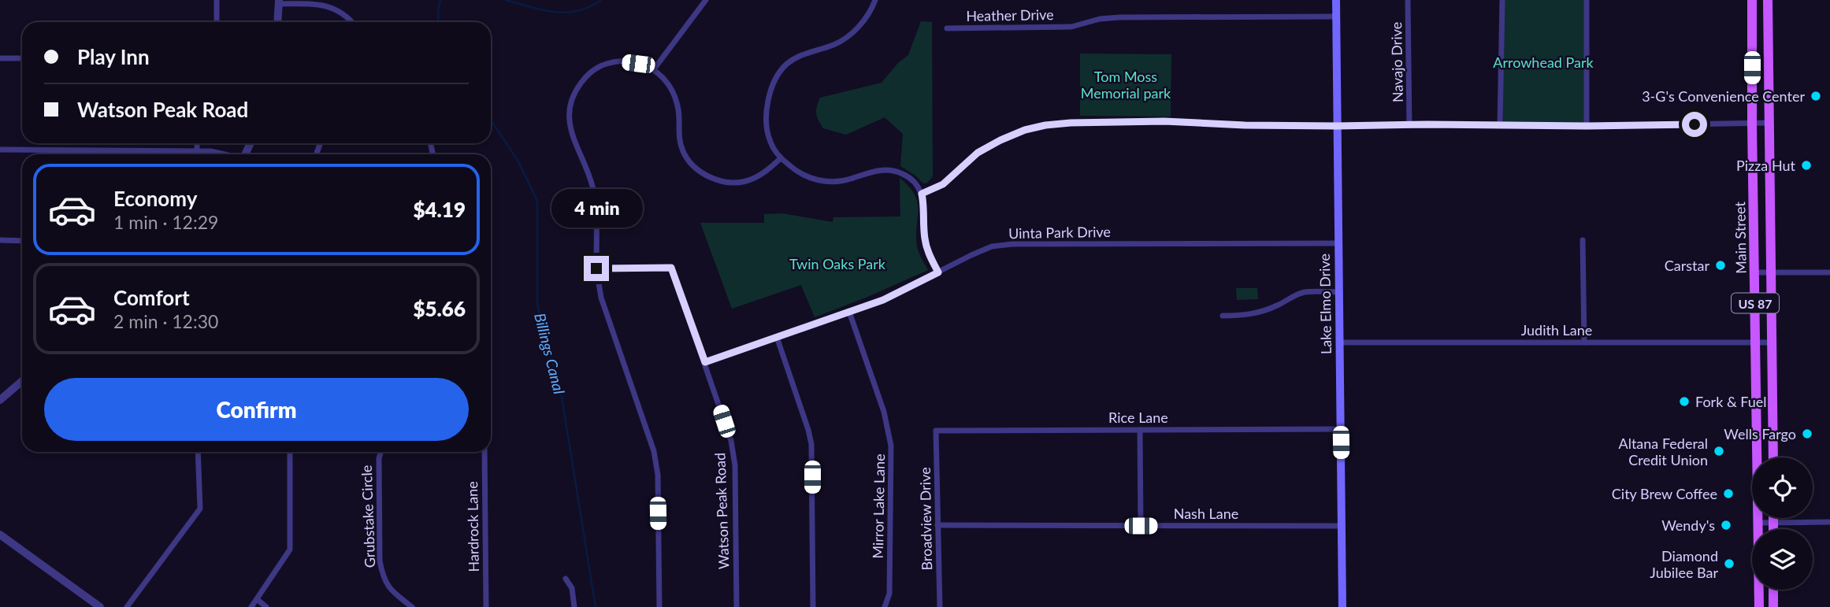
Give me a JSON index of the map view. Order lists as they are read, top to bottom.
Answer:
{
  "streets": {
    "main road": ["Main Street", "US 87", "Lake Elmo Drive"],
    "street": [
      "Heather Drive",
      "Navajo Drive",
      "Uinta Park Drive",
      "Judith Lane",
      "Rice Lane",
      "Mirror Lake Lane",
      "Watson Peak Road",
      "Nash Lane",
      "Grubstake Circle",
      "Broadview Drive",
      "Hardrock Lane"
    ]
  },
  "crossings": [
    ["Heather Drive", "Lake Elmo Drive"],
    ["Uinta Park Drive", "Lake Elmo Drive"],
    ["Uinta Park Drive", "Mirror Lake Lane"],
    ["Uinta Park Drive", "Watson Peak Road"],
    ["Main Street", "Judith Lane"],
    ["US 87", "Judith Lane"],
    ["Lake Elmo Drive", "Judith Lane"],
    ["Lake Elmo Drive", "Rice Lane"],
    ["Lake Elmo Drive", "Nash Lane"],
    ["Rice Lane", "Broadview Drive"],
    ["Nash Lane", "Broadview Drive"]
  ],
  "water": ["Billings Canal"],
  "parks": ["Arrowhead Park", "Tom Moss Memorial park", "Twin Oaks Park"],
  "places": [
    "3-G's Convenience Center",
    "Pizza Hut",
    "Carstar",
    "Fork & Fuel",
    "Wells Fargo",
    "Altana Federal Credit Union",
    "City Brew Coffee",
    "Wendy's",
    "Diamond Jubilee Bar"
  ],
  "page": {
    "banner": ["Play Inn", "Watson Peak Road"],
    "list": [
      {
        "name": "Economy",
        "note": "1 min · 12:29",
        "value": "$4.19"
      },
      {
        "name": "Comfort",
        "note": "2 min · 12:30",
        "value": "$5.66"
      }
    ],
    "bubble": "4 min",
    "buttons": "Confirm"
  }
}
